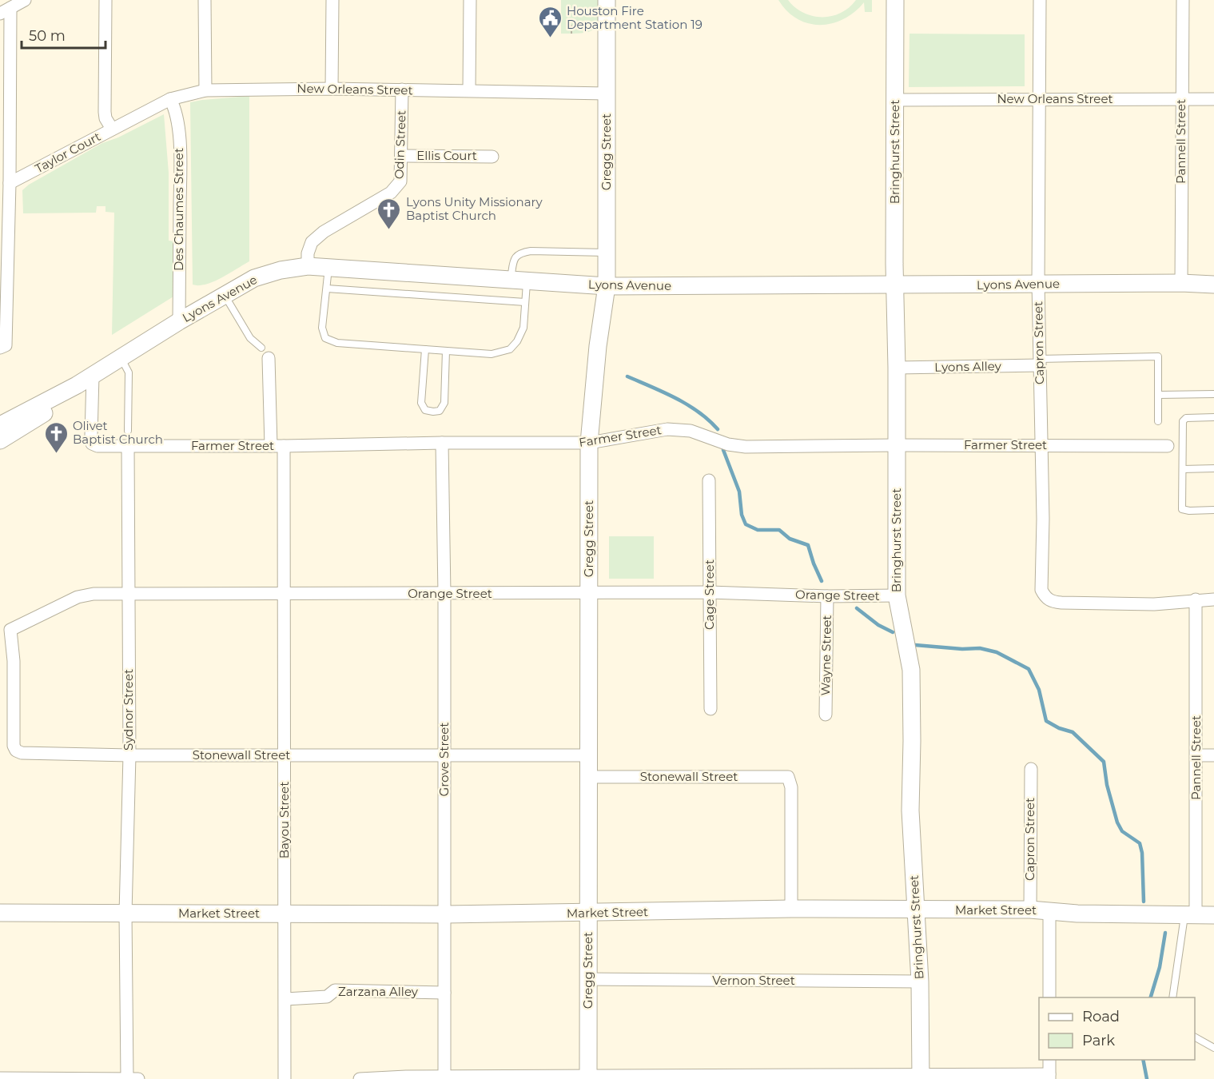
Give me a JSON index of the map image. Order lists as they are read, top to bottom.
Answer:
{
  "streets": {
    "street": [
      "New Orleans Street",
      "Pannell Street",
      "Odin Street",
      "Gregg Street",
      "Bringhurst Street",
      "Taylor Court",
      "Ellis Court",
      "Des Chaumes Street",
      "Lyons Avenue",
      "Capron Street",
      "Lyons Alley",
      "Farmer Street",
      "Orange Street",
      "Cage Street",
      "Wayne Street",
      "Sydnor Street",
      "Stonewall Street",
      "Grove Street",
      "Bayou Street",
      "Market Street",
      "Vernon Street",
      "Zarzana Alley"
    ]
  },
  "crossings": [
    ["New Orleans Street", "Pannell Street"],
    ["New Orleans Street", "Odin Street"],
    ["New Orleans Street", "Gregg Street"],
    ["New Orleans Street", "Bringhurst Street"],
    ["New Orleans Street", "Taylor Court"],
    ["New Orleans Street", "Des Chaumes Street"],
    ["New Orleans Street", "Capron Street"],
    ["Pannell Street", "Lyons Avenue"],
    ["Pannell Street", "Capron Street"],
    ["Pannell Street", "Market Street"],
    ["Odin Street", "Ellis Court"],
    ["Odin Street", "Lyons Avenue"],
    ["Gregg Street", "Lyons Avenue"],
    ["Gregg Street", "Farmer Street"],
    ["Gregg Street", "Orange Street"],
    ["Gregg Street", "Stonewall Street"],
    ["Gregg Street", "Market Street"],
    ["Gregg Street", "Vernon Street"],
    ["Bringhurst Street", "Lyons Avenue"],
    ["Bringhurst Street", "Lyons Alley"],
    ["Bringhurst Street", "Farmer Street"],
    ["Bringhurst Street", "Orange Street"],
    ["Bringhurst Street", "Market Street"],
    ["Bringhurst Street", "Vernon Street"],
    ["Des Chaumes Street", "Lyons Avenue"],
    ["Lyons Avenue", "Capron Street"],
    ["Capron Street", "Lyons Alley"],
    ["Capron Street", "Farmer Street"],
    ["Capron Street", "Market Street"],
    ["Farmer Street", "Sydnor Street"],
    ["Farmer Street", "Grove Street"],
    ["Farmer Street", "Bayou Street"],
    ["Orange Street", "Cage Street"],
    ["Orange Street", "Wayne Street"],
    ["Orange Street", "Sydnor Street"],
    ["Orange Street", "Stonewall Street"],
    ["Orange Street", "Grove Street"],
    ["Orange Street", "Bayou Street"],
    ["Sydnor Street", "Stonewall Street"],
    ["Sydnor Street", "Market Street"],
    ["Stonewall Street", "Grove Street"],
    ["Stonewall Street", "Bayou Street"],
    ["Stonewall Street", "Market Street"],
    ["Grove Street", "Market Street"],
    ["Grove Street", "Zarzana Alley"],
    ["Bayou Street", "Market Street"],
    ["Bayou Street", "Zarzana Alley"]
  ],
  "places": {
    "public building": ["Houston Fire Department Station 19"],
    "church": ["Lyons Unity Missionary Baptist Church", "Olivet Baptist Church"]
  },
  "legend": ["Road", "Park"],
  "scale_bar": "50 m"
}
